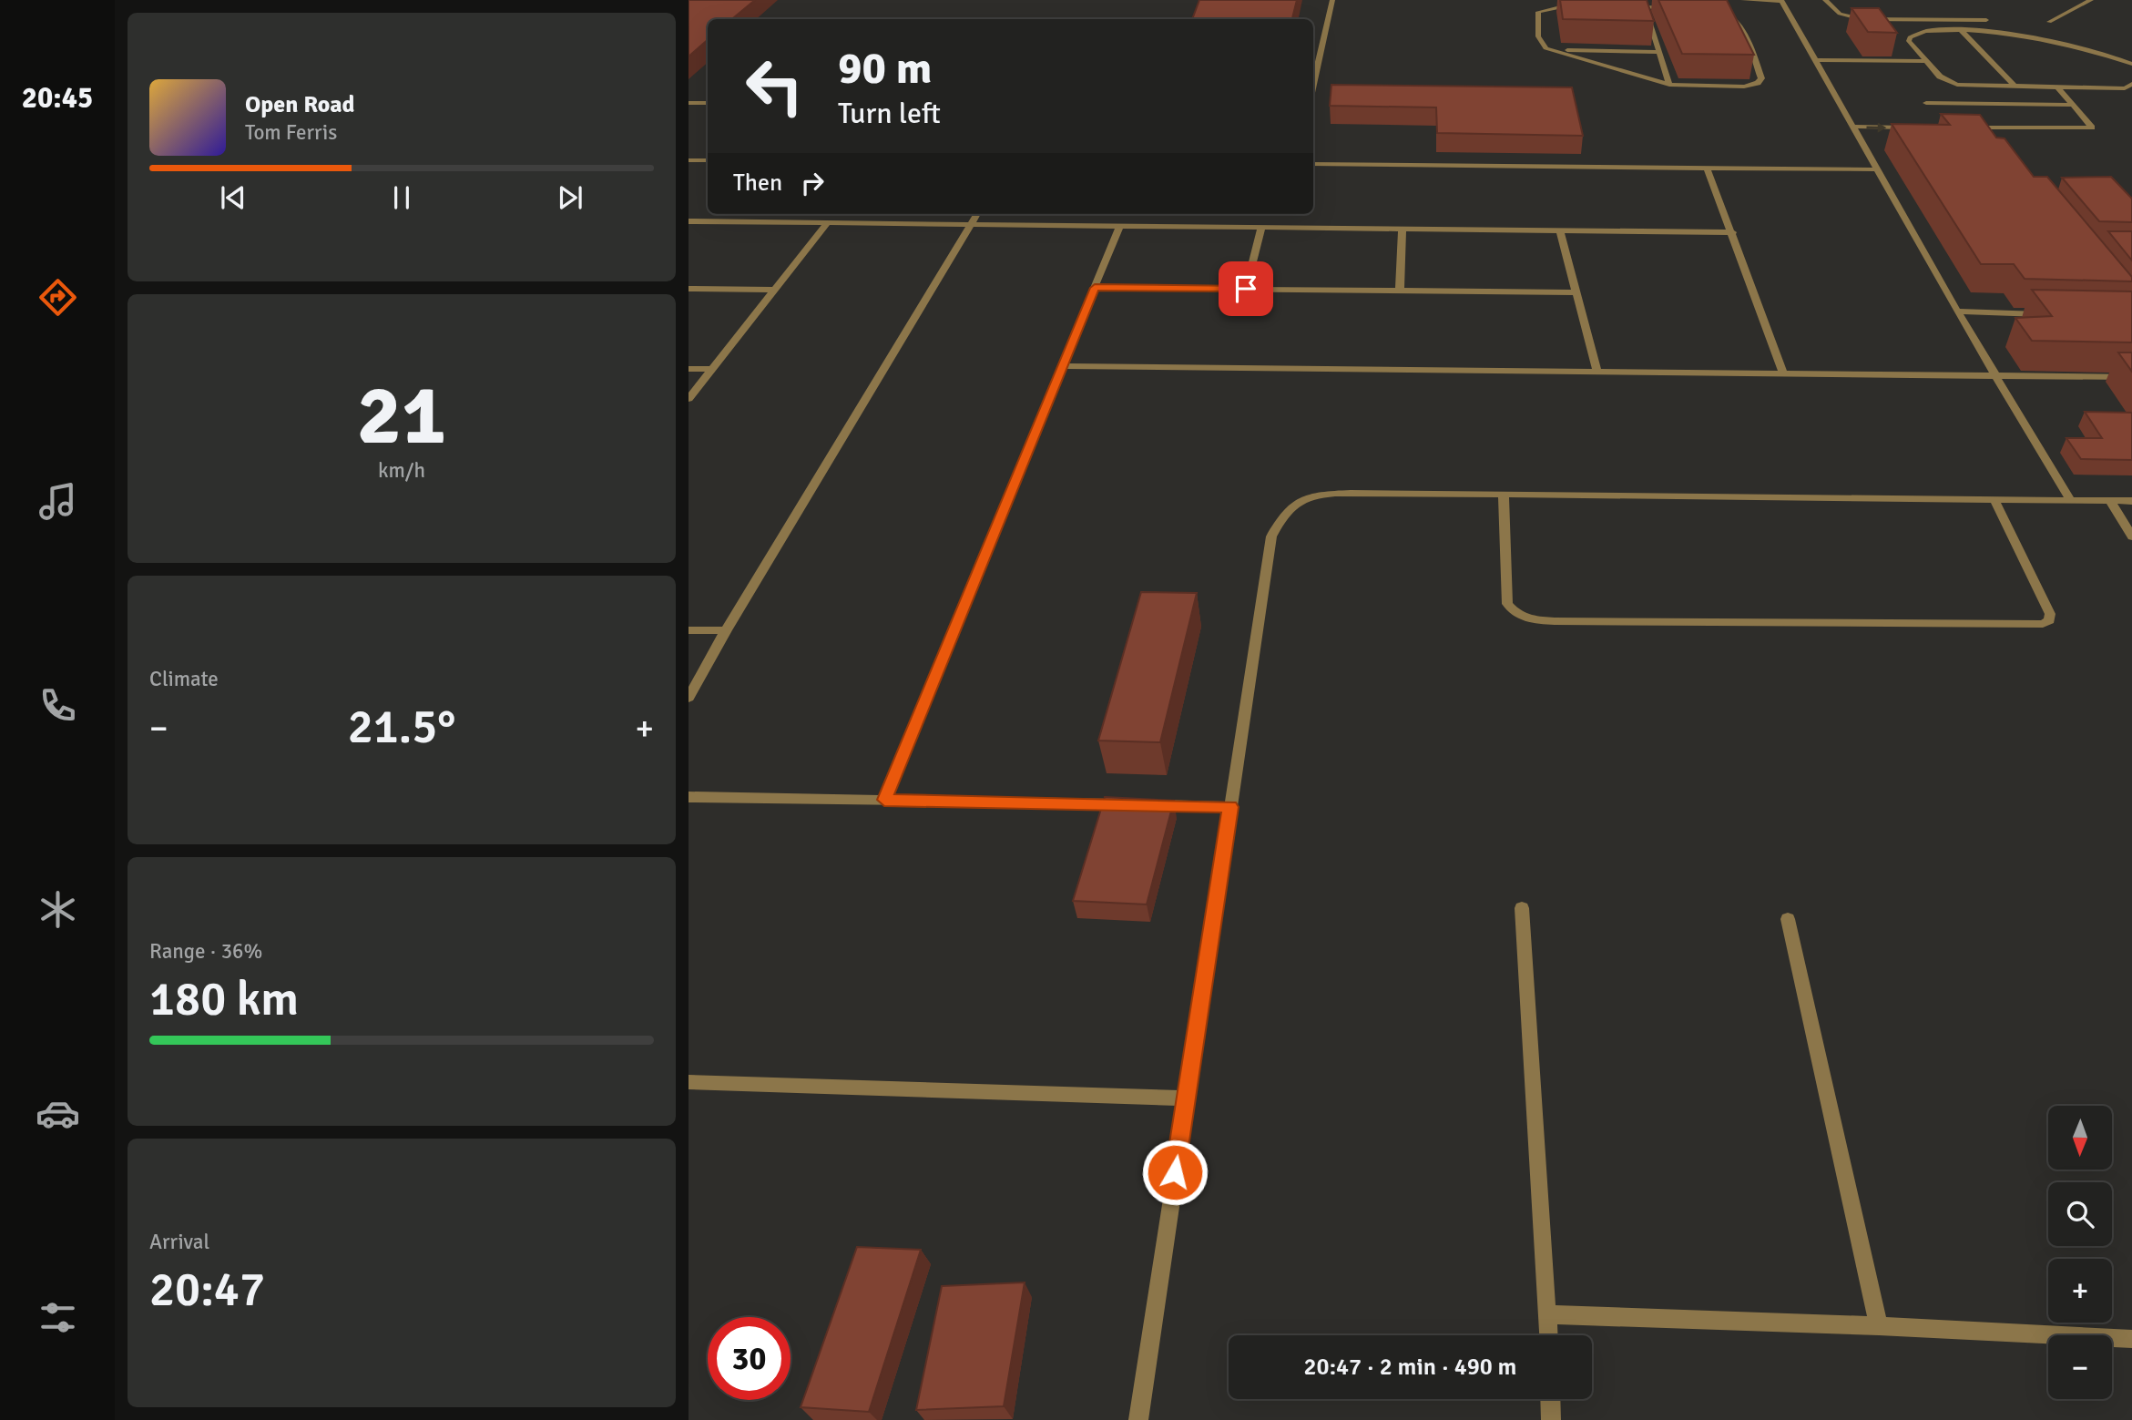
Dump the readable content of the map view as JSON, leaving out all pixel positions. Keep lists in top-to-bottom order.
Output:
{
  "north": "bottom",
  "page": {
    "tabs": "20:45",
    "turn": ["90 m", "Turn left"],
    "song": ["Open Road", "Tom Ferris"],
    "then": "Then",
    "tile": [
      ["21", "km/h"],
      "Climate",
      ["Range · 36%", "180 km"],
      ["Arrival", "20:47"]
    ],
    "heat": ["−", "21.5°", "+"],
    "map_buttons": ["+", "−"],
    "limit": "30",
    "trip": "20:47 · 2 min · 490 m"
  }
}
